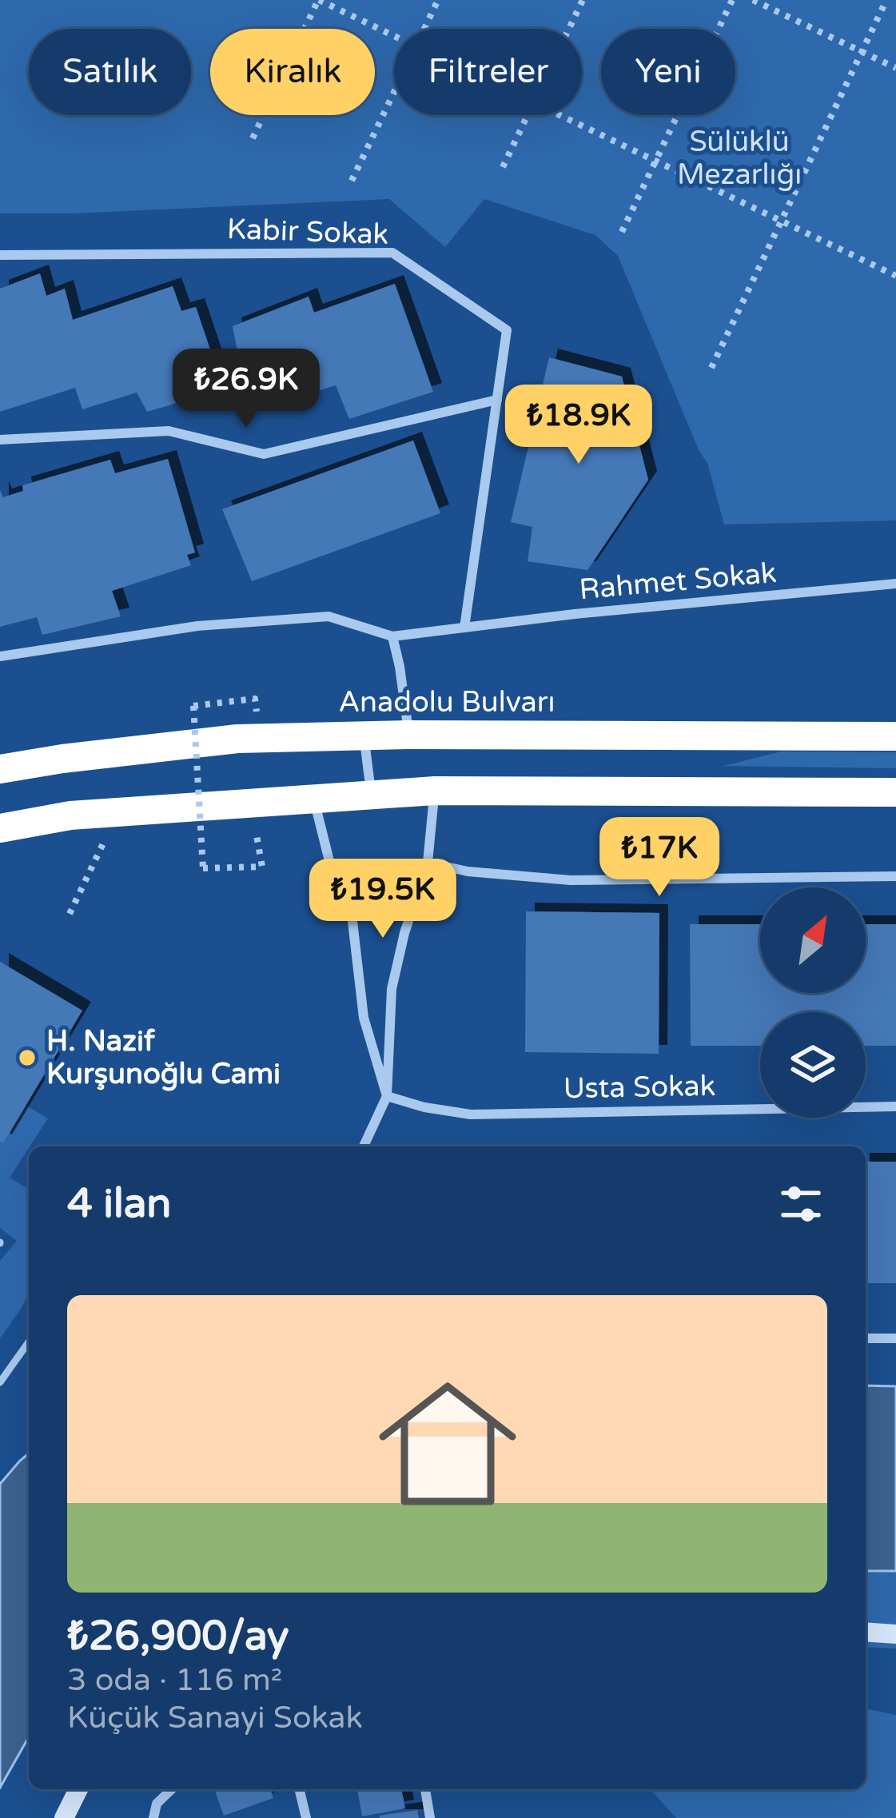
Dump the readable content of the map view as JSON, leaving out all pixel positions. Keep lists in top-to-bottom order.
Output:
{
  "streets": {
    "highway": ["Anadolu Bulvarı"],
    "street": ["Kabir Sokak", "Rahmet Sokak", "Usta Sokak"]
  },
  "crossings": [
    ["Kabir Sokak", "Rahmet Sokak"]
  ],
  "parks": ["Sülüklü Mezarlığı"],
  "places": ["H. Nazif Kurşunoğlu Cami"],
  "north": "top right",
  "page": {
    "chip": [
      "Satılık",
      "Kiralık",
      "Filtreler",
      "Yeni"
    ],
    "price": [
      "₺26.9K",
      "₺18.9K",
      "₺17K",
      "₺19.5K"
    ],
    "heading": "4 ilan",
    "list": [
      {
        "name": "₺26,900/ay",
        "note": "3 oda · 116 m² · Küçük Sanayi Sokak"
      }
    ]
  }
}
